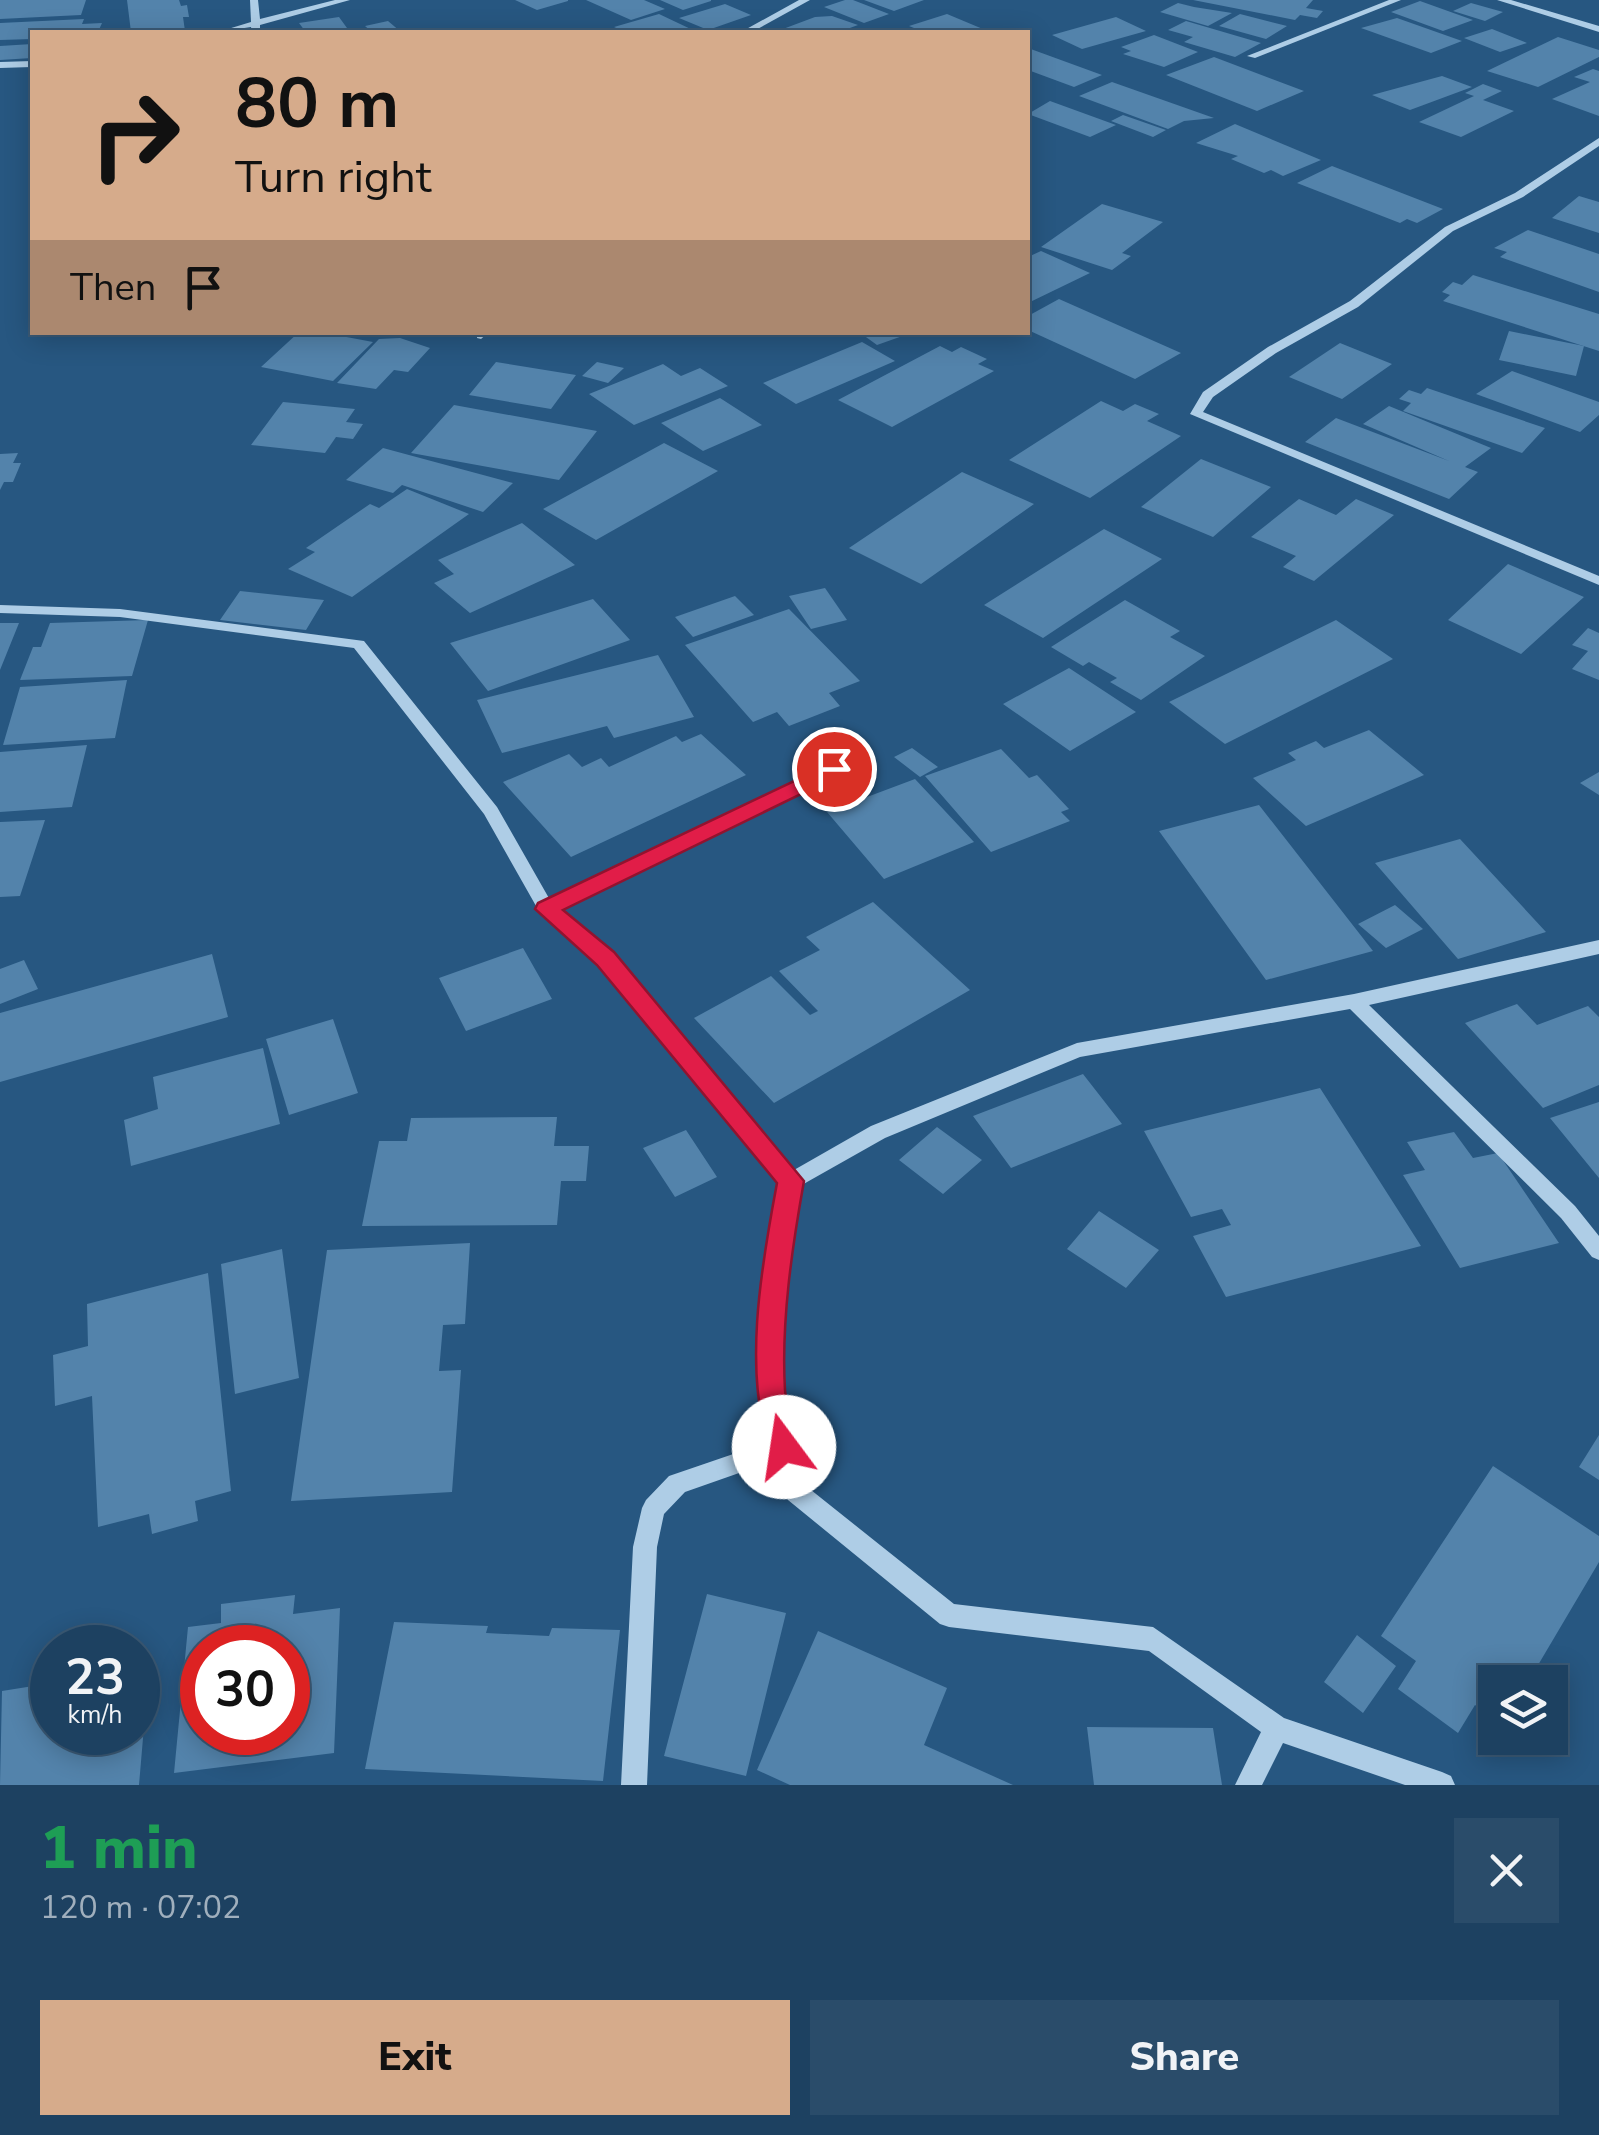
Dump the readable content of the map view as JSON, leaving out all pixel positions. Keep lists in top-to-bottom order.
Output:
{
  "page": {
    "turn": ["80 m", "Turn right"],
    "then": "Then",
    "speed": "23 km/h",
    "limit": "30",
    "heading": ["1 min", "120 m · 07:02"],
    "buttons": ["Exit", "Share"]
  }
}
